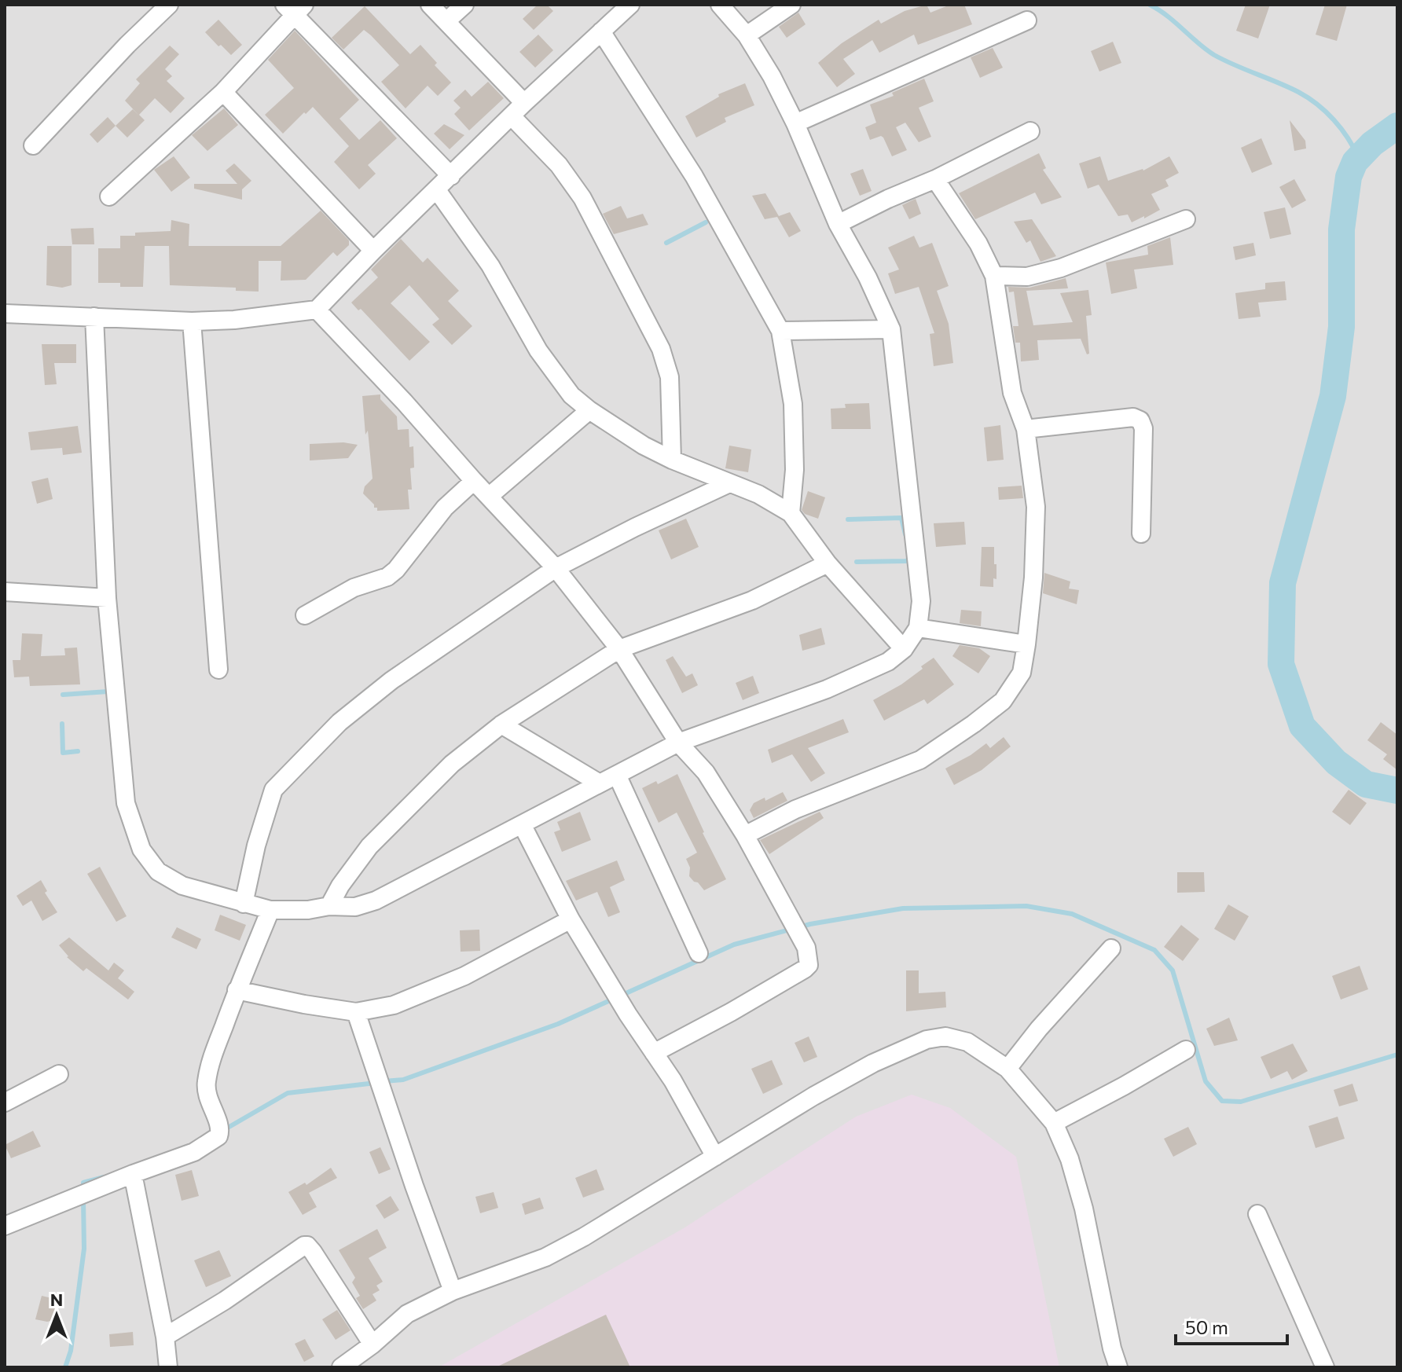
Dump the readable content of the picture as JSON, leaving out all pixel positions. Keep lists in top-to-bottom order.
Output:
{
  "scale_bar": "50 m",
  "north": "top"
}
